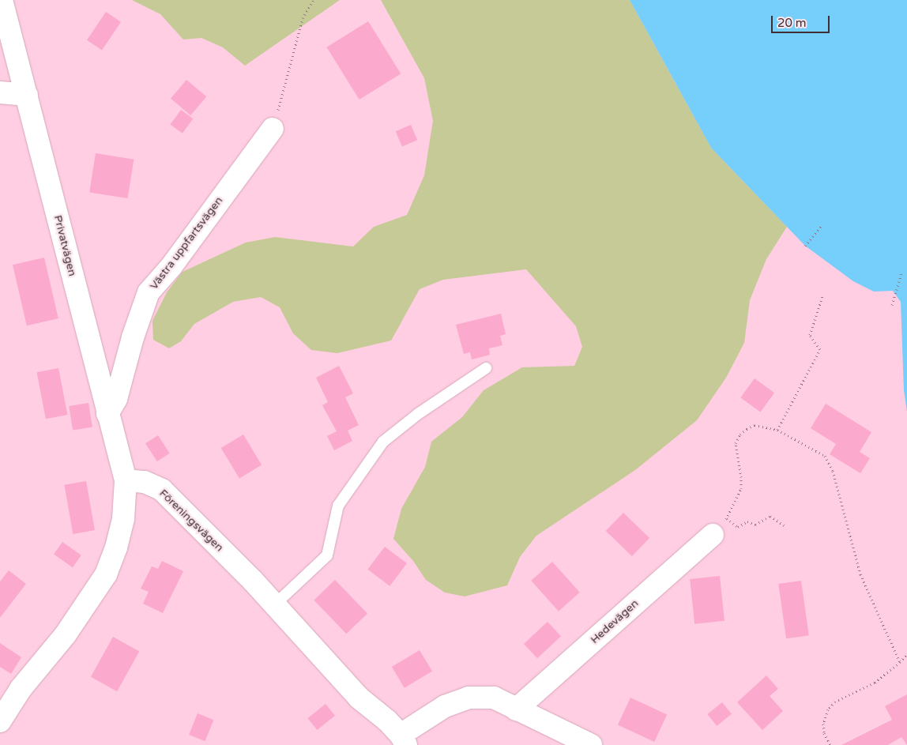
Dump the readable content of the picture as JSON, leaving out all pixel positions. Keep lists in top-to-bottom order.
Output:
{
  "streets": {
    "street": [
      "Västra uppfartsvägen",
      "Privatvägen",
      "Föreningsvägen",
      "Hedevägen"
    ]
  },
  "crossings": [
    ["Västra uppfartsvägen", "Privatvägen"],
    ["Privatvägen", "Föreningsvägen"]
  ],
  "scale_bar": "20 m"
}
